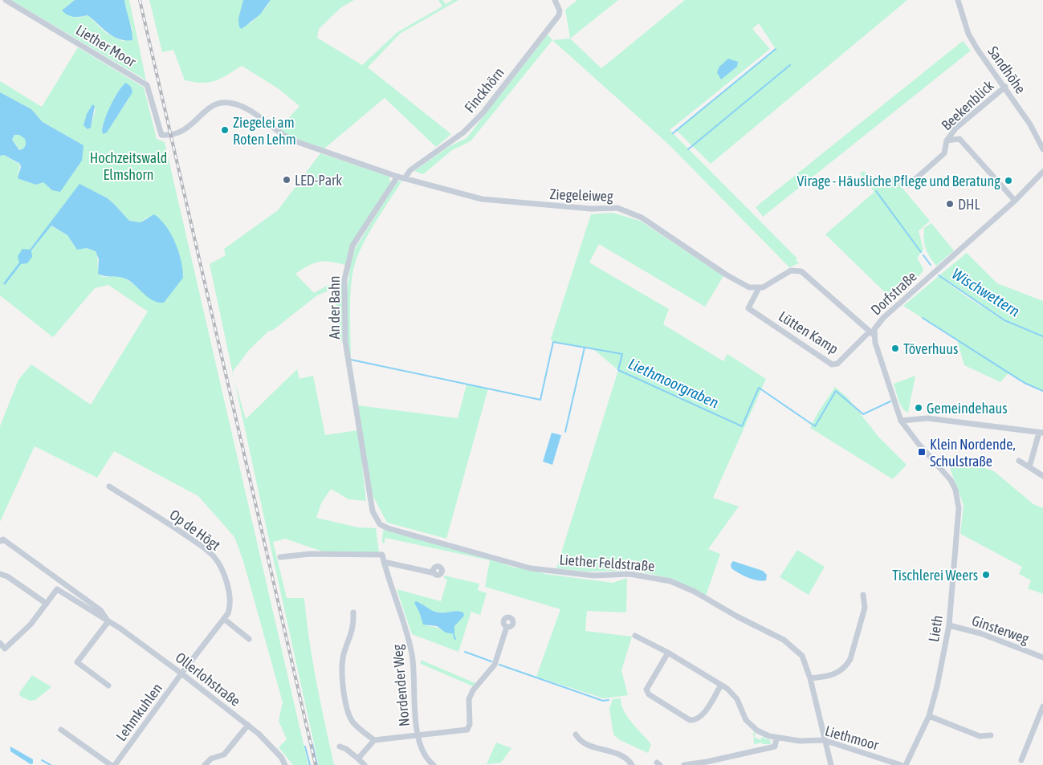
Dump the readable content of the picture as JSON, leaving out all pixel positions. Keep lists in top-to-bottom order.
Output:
{
  "streets": {
    "street": [
      "Liether Moor",
      "Sandhöhe",
      "Finckhörn",
      "Beekenblick",
      "Ziegeleiweg",
      "Dorfstraße",
      "An der Bahn",
      "Lütten Kamp",
      "Op de Högt",
      "Liether Feldstraße",
      "Lieth",
      "Ginsterweg",
      "Ollerlohstraße",
      "Nordender Weg",
      "Lehmkuhlen",
      "Liethmoor"
    ]
  },
  "crossings": [
    ["Liether Moor", "Ziegeleiweg"],
    ["Sandhöhe", "Beekenblick"],
    ["Finckhörn", "Ziegeleiweg"],
    ["Beekenblick", "Dorfstraße"],
    ["Ziegeleiweg", "An der Bahn"],
    ["Ziegeleiweg", "Lütten Kamp"],
    ["Dorfstraße", "Lütten Kamp"],
    ["Dorfstraße", "Lieth"],
    ["An der Bahn", "Liether Feldstraße"],
    ["Op de Högt", "Ollerlohstraße"],
    ["Op de Högt", "Lehmkuhlen"],
    ["Liether Feldstraße", "Liethmoor"],
    ["Lieth", "Ginsterweg"],
    ["Ollerlohstraße", "Lehmkuhlen"]
  ],
  "water": ["Wischwettern", "Liethmoorgraben"],
  "parks": ["Hochzeitswald Elmshorn"],
  "places": {
    "other": [
      "Ziegelei am Roten Lehm",
      "LED-Park",
      "Virage - Häusliche Pflege und Beratung",
      "DHL",
      "Töverhuus",
      "Gemeindehaus",
      "Tischlerei Weers"
    ],
    "transit": ["Klein Nordende, Schulstraße"]
  }
}
